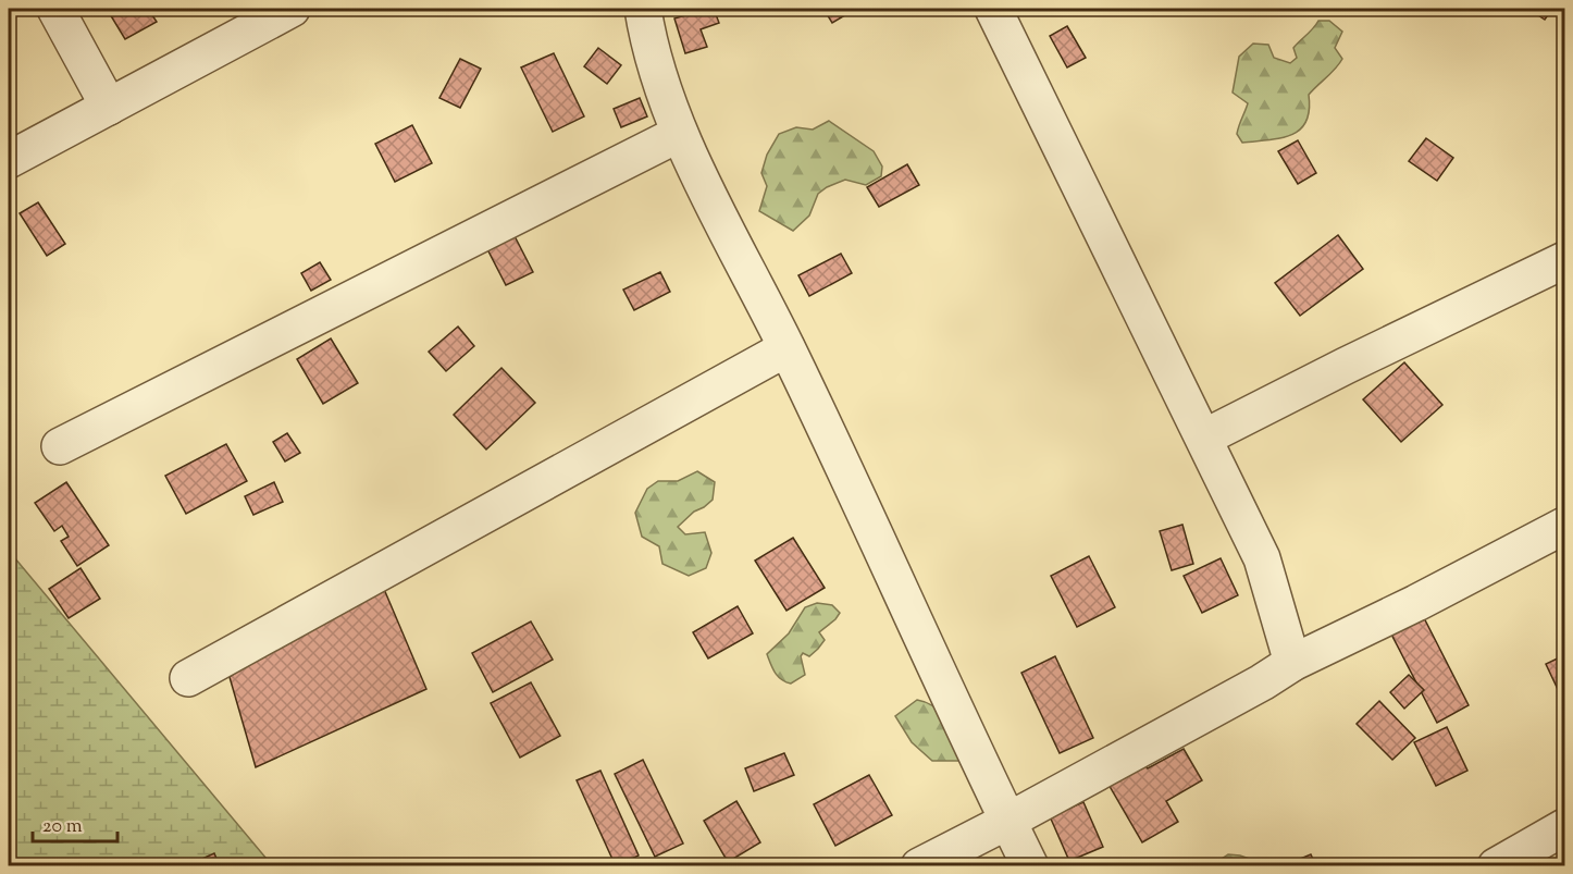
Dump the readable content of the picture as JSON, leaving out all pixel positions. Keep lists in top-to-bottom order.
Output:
{
  "scale_bar": "20 m"
}
